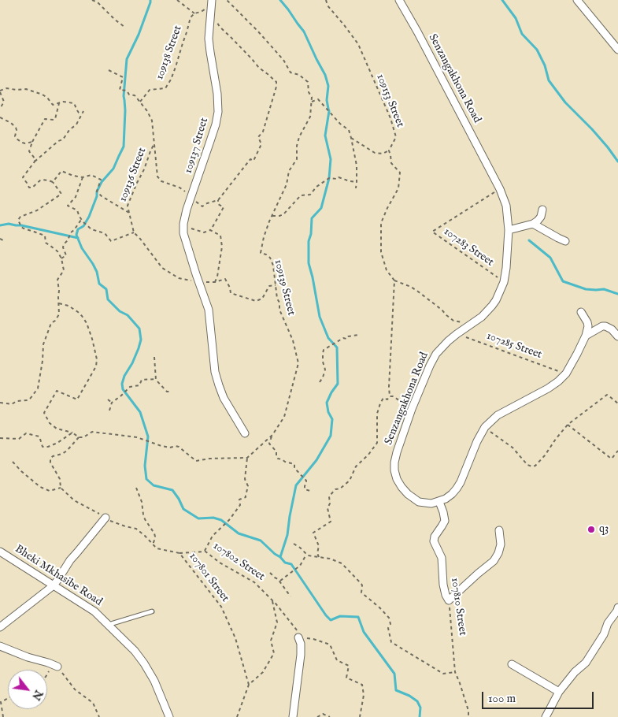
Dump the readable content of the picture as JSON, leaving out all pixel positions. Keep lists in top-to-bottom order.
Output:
{
  "streets": {
    "street": [
      "Senzangakhona Road",
      "109137 Street",
      "Bheki Mkhasibe Road",
      "107810 Street"
    ],
    "path": [
      "109138 Street",
      "109153 Street",
      "109136 Street",
      "107283 Street",
      "109139 Street",
      "107285 Street",
      "107802 Street",
      "107801 Street"
    ]
  },
  "crossings": [
    ["Senzangakhona Road", "107283 Street"],
    ["Senzangakhona Road", "107285 Street"],
    ["Senzangakhona Road", "107810 Street"],
    ["107802 Street", "107801 Street"]
  ],
  "places": ["q3"],
  "scale_bar": "100 m",
  "north": "bottom right"
}
